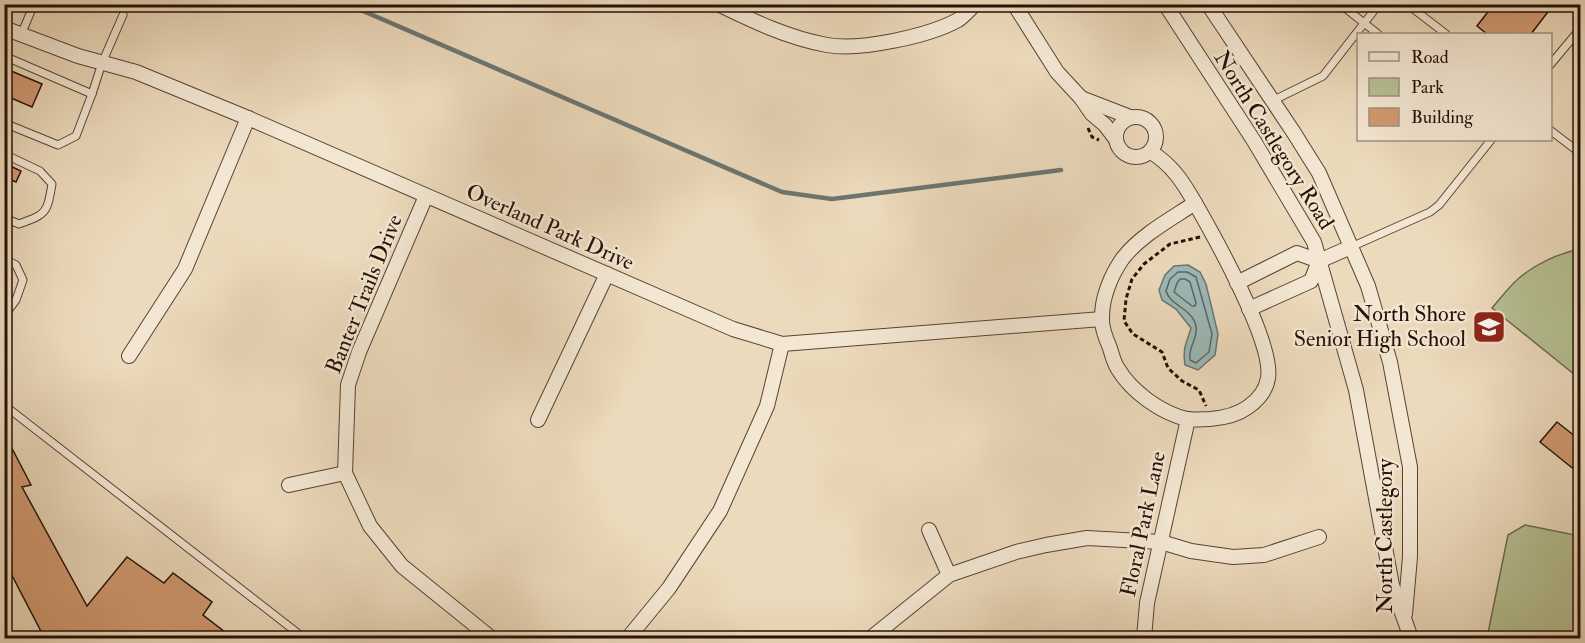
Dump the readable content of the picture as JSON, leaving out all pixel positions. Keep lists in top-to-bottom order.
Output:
{
  "streets": {
    "street": [
      "North Castlegory Road",
      "Overland Park Drive",
      "Banter Trails Drive",
      "Floral Park Lane",
      "North Castlegory"
    ]
  },
  "crossings": [
    ["North Castlegory Road", "North Castlegory"],
    ["Overland Park Drive", "Banter Trails Drive"]
  ],
  "places": {
    "school or university": ["North Shore Senior High School"]
  },
  "legend": ["Road", "Park", "Building"]
}
